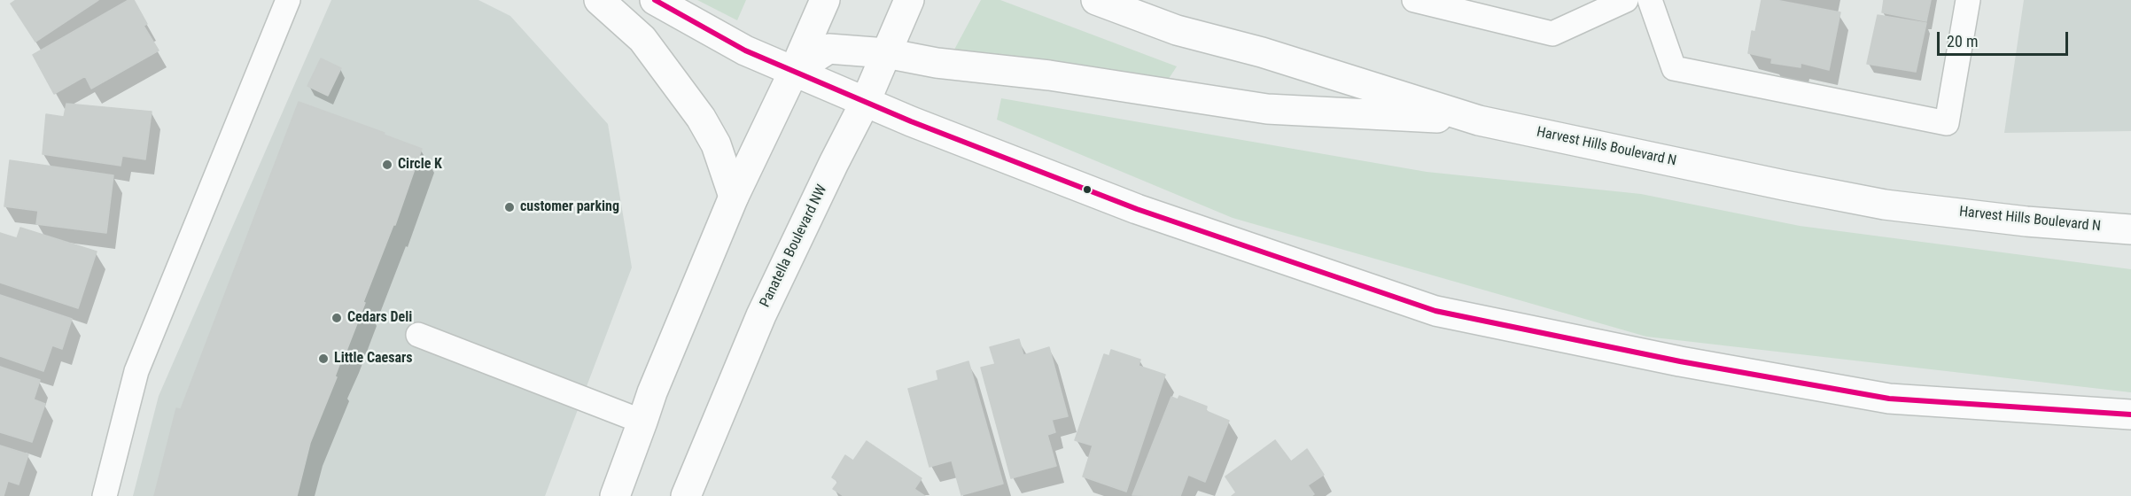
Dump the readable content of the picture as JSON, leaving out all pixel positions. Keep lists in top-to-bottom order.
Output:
{
  "streets": {
    "main road": ["Harvest Hills Boulevard N", "Panatella Boulevard NW"]
  },
  "places": [
    "Circle K",
    "customer parking",
    "Cedars Deli",
    "Little Caesars"
  ],
  "scale_bar": "20 m"
}
